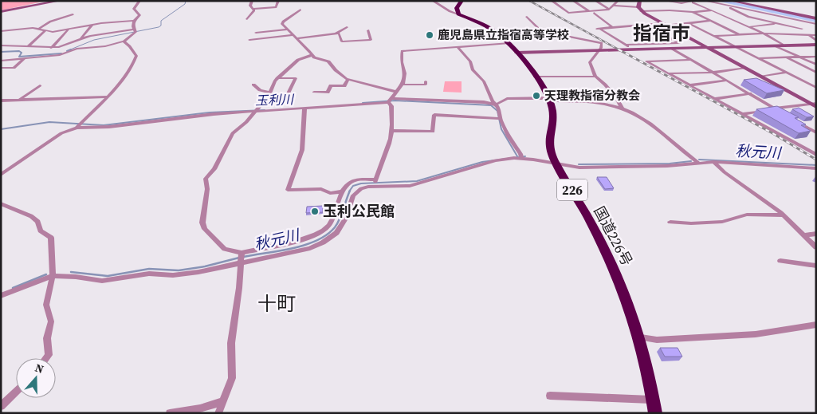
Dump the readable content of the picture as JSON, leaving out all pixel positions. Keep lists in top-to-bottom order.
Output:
{
  "streets": {
    "highway": ["226", "国道226号"]
  },
  "districts": ["指宿市", "十町"],
  "water": ["玉利川", "秋元川"],
  "places": ["鹿児島県立指宿高等学校", "天理教指宿分教会", "玉利公民館"],
  "north": "top"
}
